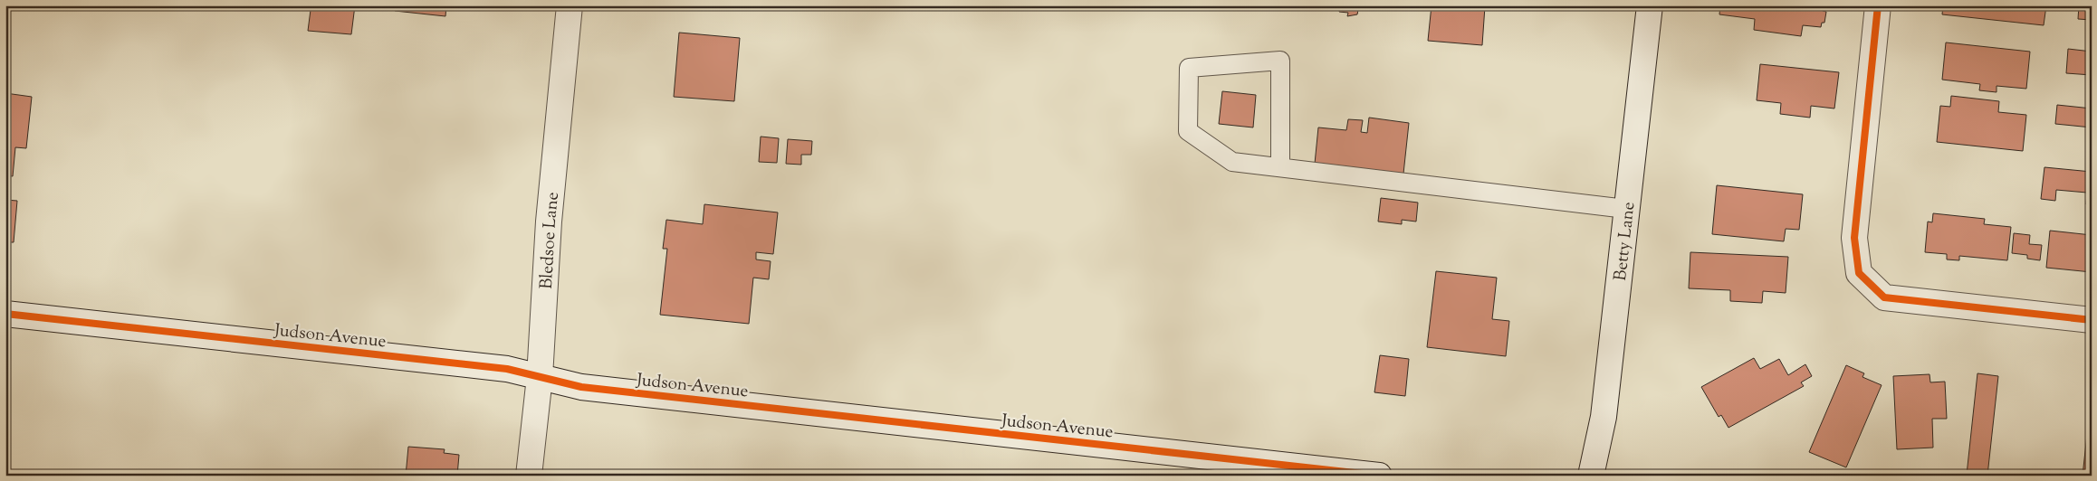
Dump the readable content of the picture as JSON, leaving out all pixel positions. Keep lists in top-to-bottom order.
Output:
{
  "streets": {
    "street": ["Bledsoe Lane", "Betty Lane", "Judson Avenue"]
  },
  "crossings": [
    ["Bledsoe Lane", "Judson Avenue"]
  ]
}
